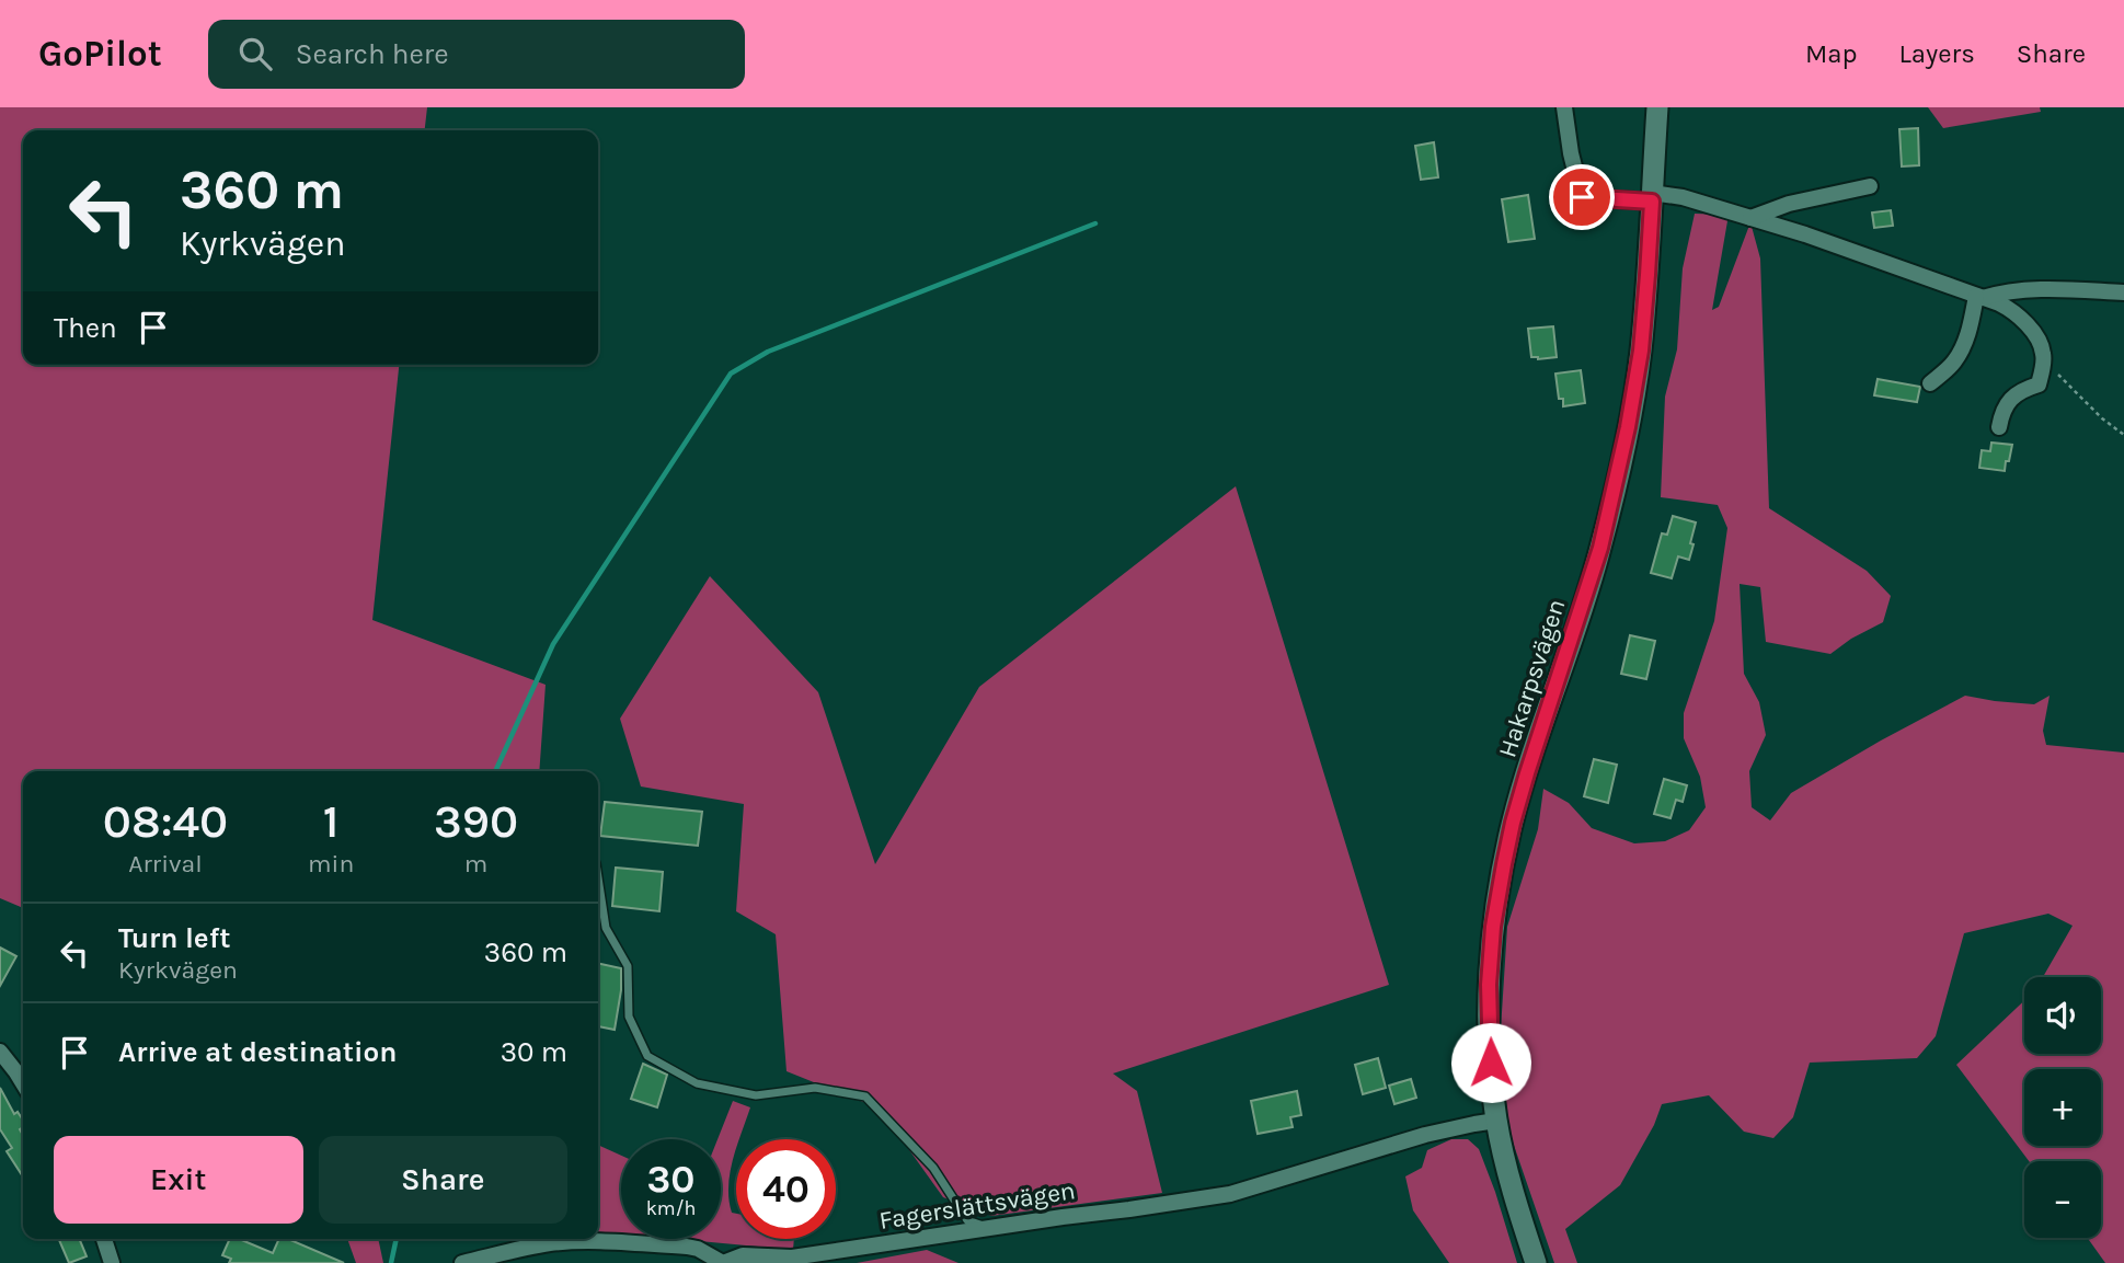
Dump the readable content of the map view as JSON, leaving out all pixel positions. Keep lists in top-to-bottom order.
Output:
{
  "streets": {
    "street": ["Hakarpsvägen", "Fagerslättsvägen"]
  },
  "crossings": [
    ["Hakarpsvägen", "Fagerslättsvägen"]
  ],
  "page": {
    "header": "GoPilot",
    "search": "Search here",
    "nav": ["Map", "Layers", "Share"],
    "turn": ["360 m", "Kyrkvägen"],
    "then": "Then",
    "eta": [
      "08:40",
      "Arrival",
      "1",
      "min",
      "390",
      "m"
    ],
    "list": [
      {
        "name": "Turn left",
        "note": "Kyrkvägen",
        "value": "360 m"
      },
      {
        "name": "Arrive at destination",
        "value": "30 m"
      }
    ],
    "map_buttons": ["+", "−"],
    "buttons": ["Exit", "Share"],
    "speed": "30 km/h",
    "limit": "40"
  }
}
